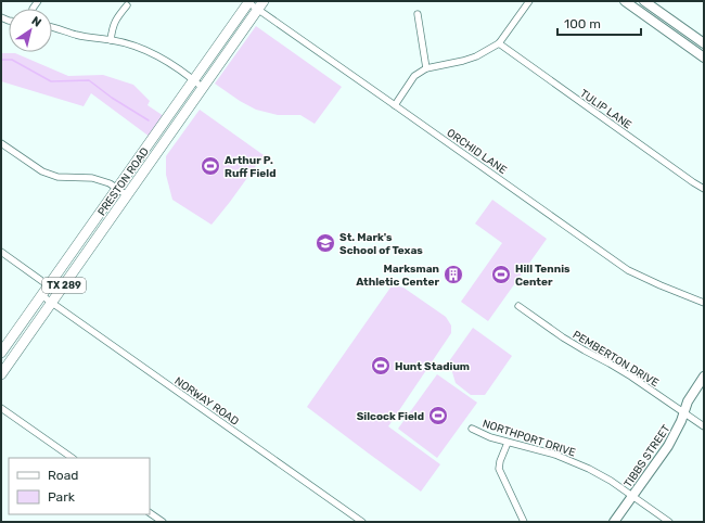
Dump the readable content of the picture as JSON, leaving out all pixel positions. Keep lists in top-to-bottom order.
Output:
{
  "streets": {
    "main road": ["PRESTON ROAD", "TX 289"],
    "street": [
      "TULIP LANE",
      "ORCHID LANE",
      "PEMBERTON DRIVE",
      "NORWAY ROAD",
      "NORTHPORT DRIVE",
      "TIBBS STREET"
    ]
  },
  "crossings": [
    ["ORCHID LANE", "PRESTON ROAD"],
    ["PRESTON ROAD", "NORWAY ROAD"],
    ["PEMBERTON DRIVE", "TIBBS STREET"],
    ["NORTHPORT DRIVE", "TIBBS STREET"]
  ],
  "places": {
    "sports": [
      "Arthur P. Ruff Field",
      "Hill Tennis Center",
      "Hunt Stadium",
      "Silcock Field"
    ],
    "school or university": ["St. Mark's School of Texas"],
    "building": ["Marksman Athletic Center"]
  },
  "legend": ["Road", "Park"],
  "scale_bar": "100 m",
  "north": "top right"
}
